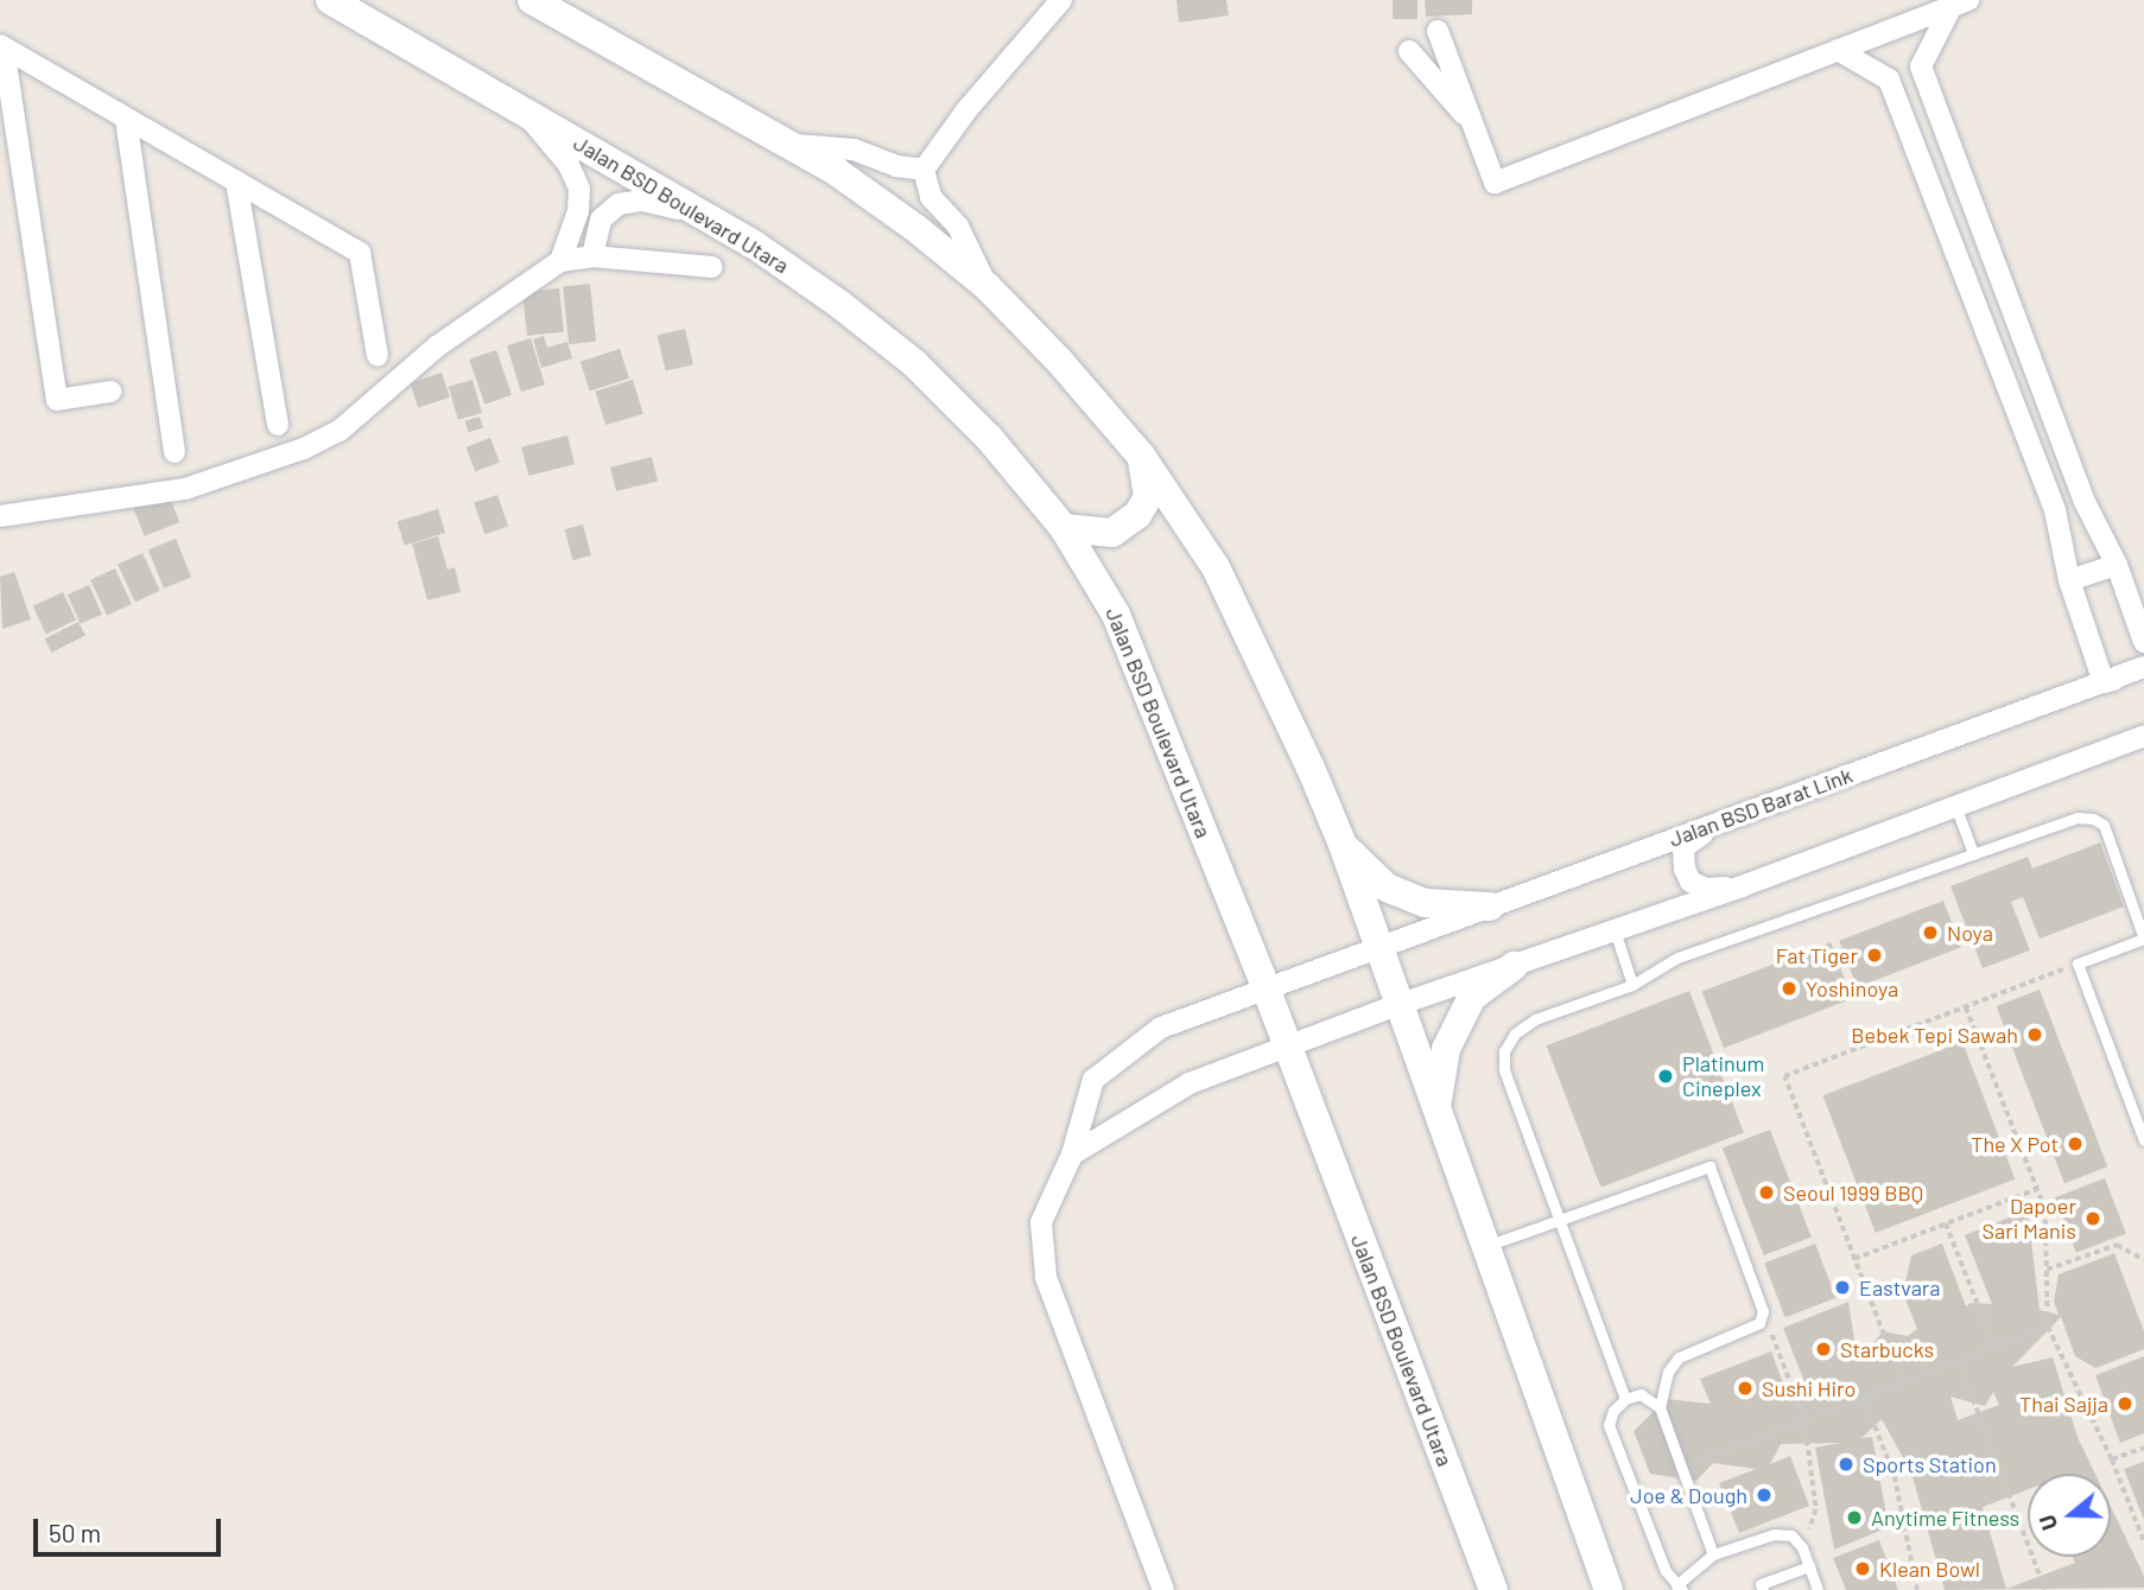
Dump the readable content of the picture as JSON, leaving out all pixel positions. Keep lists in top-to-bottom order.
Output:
{
  "streets": {
    "main road": ["Jalan BSD Boulevard Utara"],
    "street": ["Jalan BSD Barat Link"]
  },
  "crossings": [
    ["Jalan BSD Boulevard Utara", "Jalan BSD Barat Link"]
  ],
  "places": [
    "Noya",
    "Fat Tiger",
    "Yoshinoya",
    "Bebek Tepi Sawah",
    "Platinum Cineplex",
    "The X Pot",
    "Seoul 1999 BBQ",
    "Dapoer Sari Manis",
    "Eastvara",
    "Starbucks",
    "Sushi Hiro",
    "Thai Sajja",
    "Sports Station",
    "Joe & Dough",
    "Anytime Fitness",
    "Klean Bowl"
  ],
  "scale_bar": "50 m",
  "north": "left"
}
